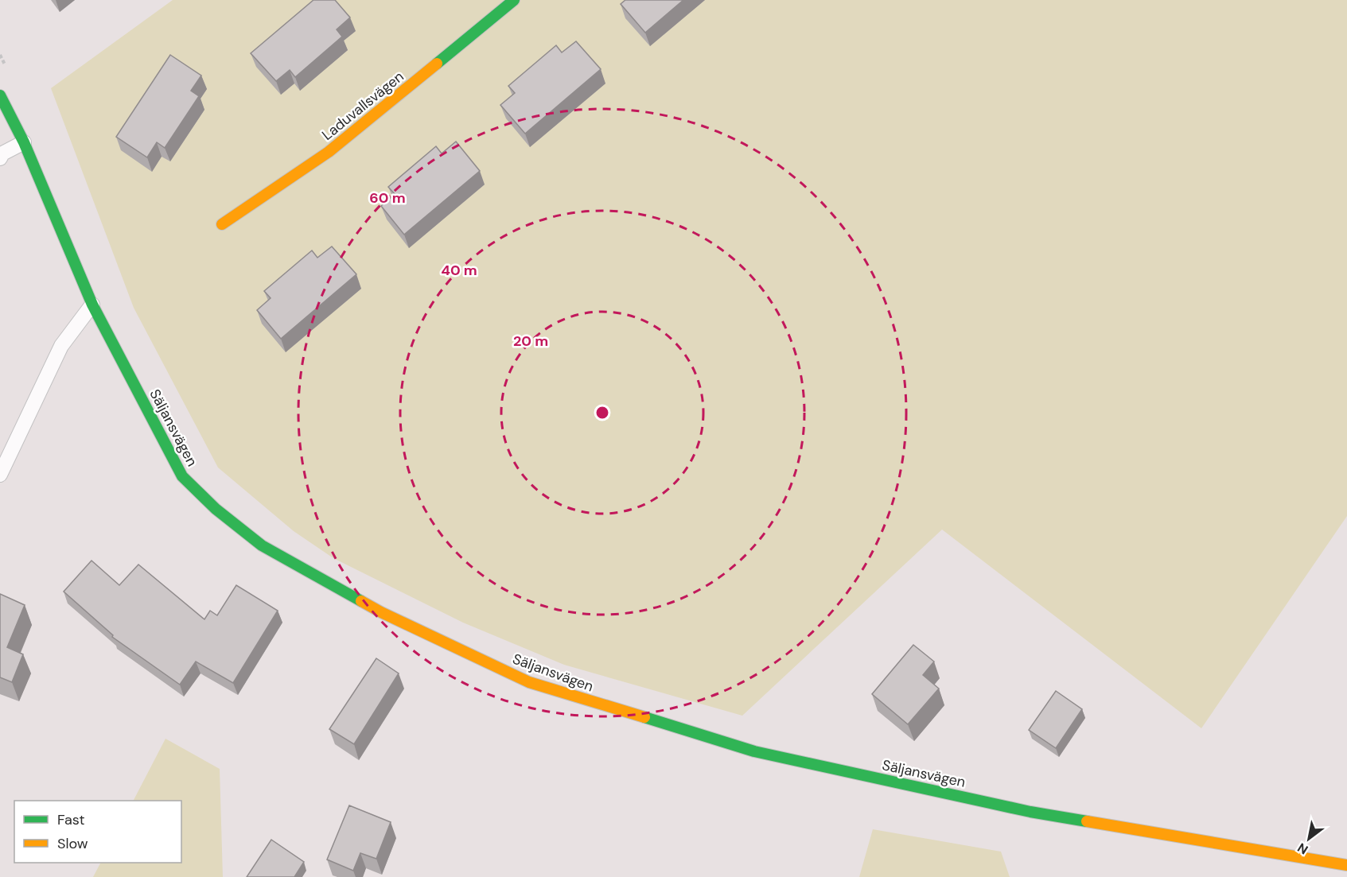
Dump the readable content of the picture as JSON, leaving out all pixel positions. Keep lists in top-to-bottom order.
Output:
{
  "streets": {
    "street": ["Laduvallsvägen", "Säljansvägen"]
  },
  "legend": ["Fast", "Slow"],
  "north": "bottom left",
  "rings": ["60 m", "40 m", "20 m"]
}
